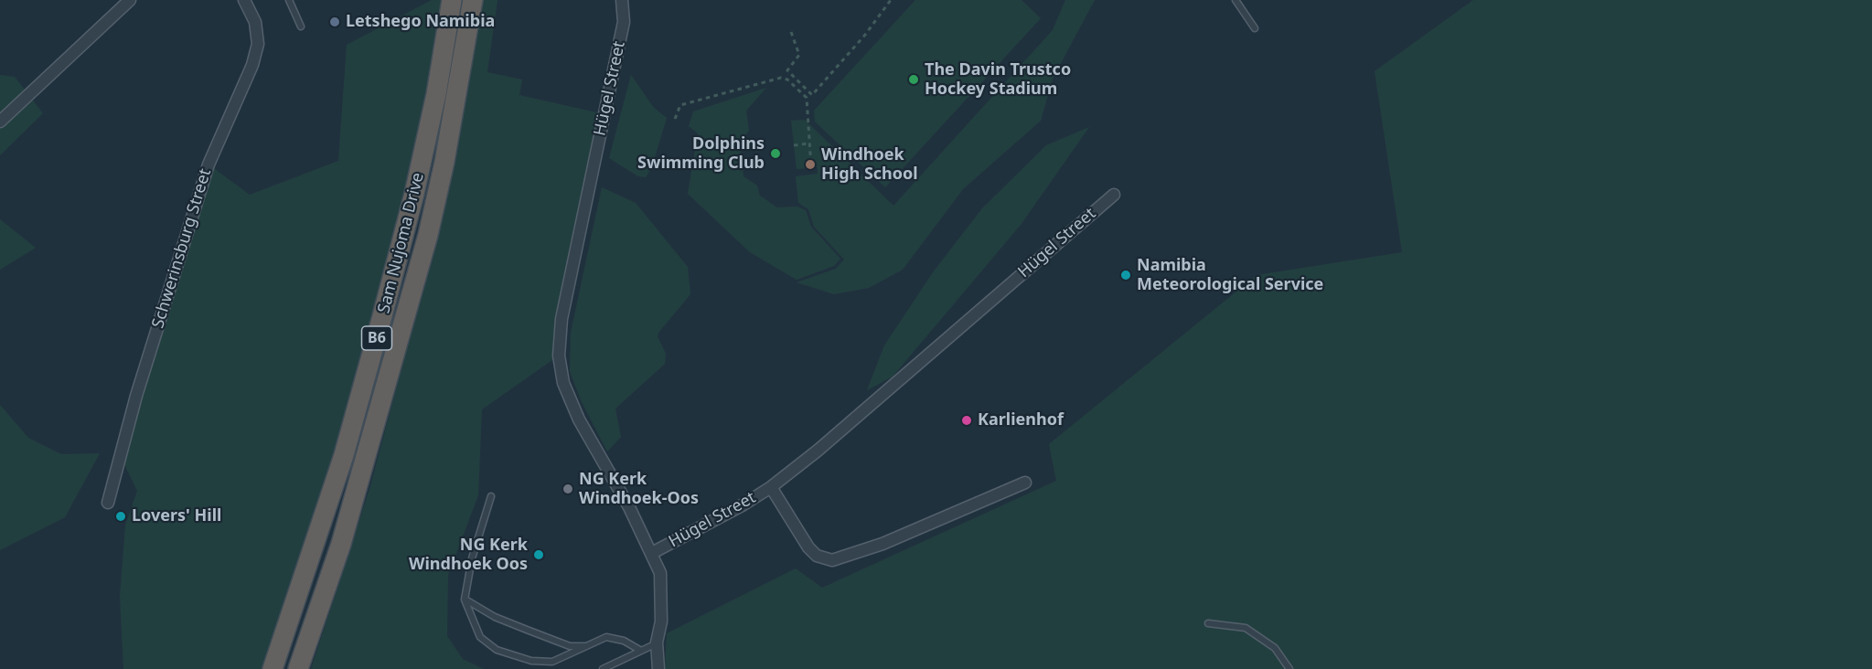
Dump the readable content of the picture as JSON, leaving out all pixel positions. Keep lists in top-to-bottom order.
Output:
{
  "streets": {
    "highway": ["Sam Nujoma Drive", "B6"],
    "street": ["Hügel Street", "Schwerinsburg Street"]
  },
  "places": [
    "Letshego Namibia",
    "The Davin Trustco Hockey Stadium",
    "Dolphins Swimming Club",
    "Windhoek High School",
    "Namibia Meteorological Service",
    "Karlienhof",
    "NG Kerk Windhoek-Oos",
    "Lovers' Hill",
    "NG Kerk Windhoek Oos"
  ]
}
